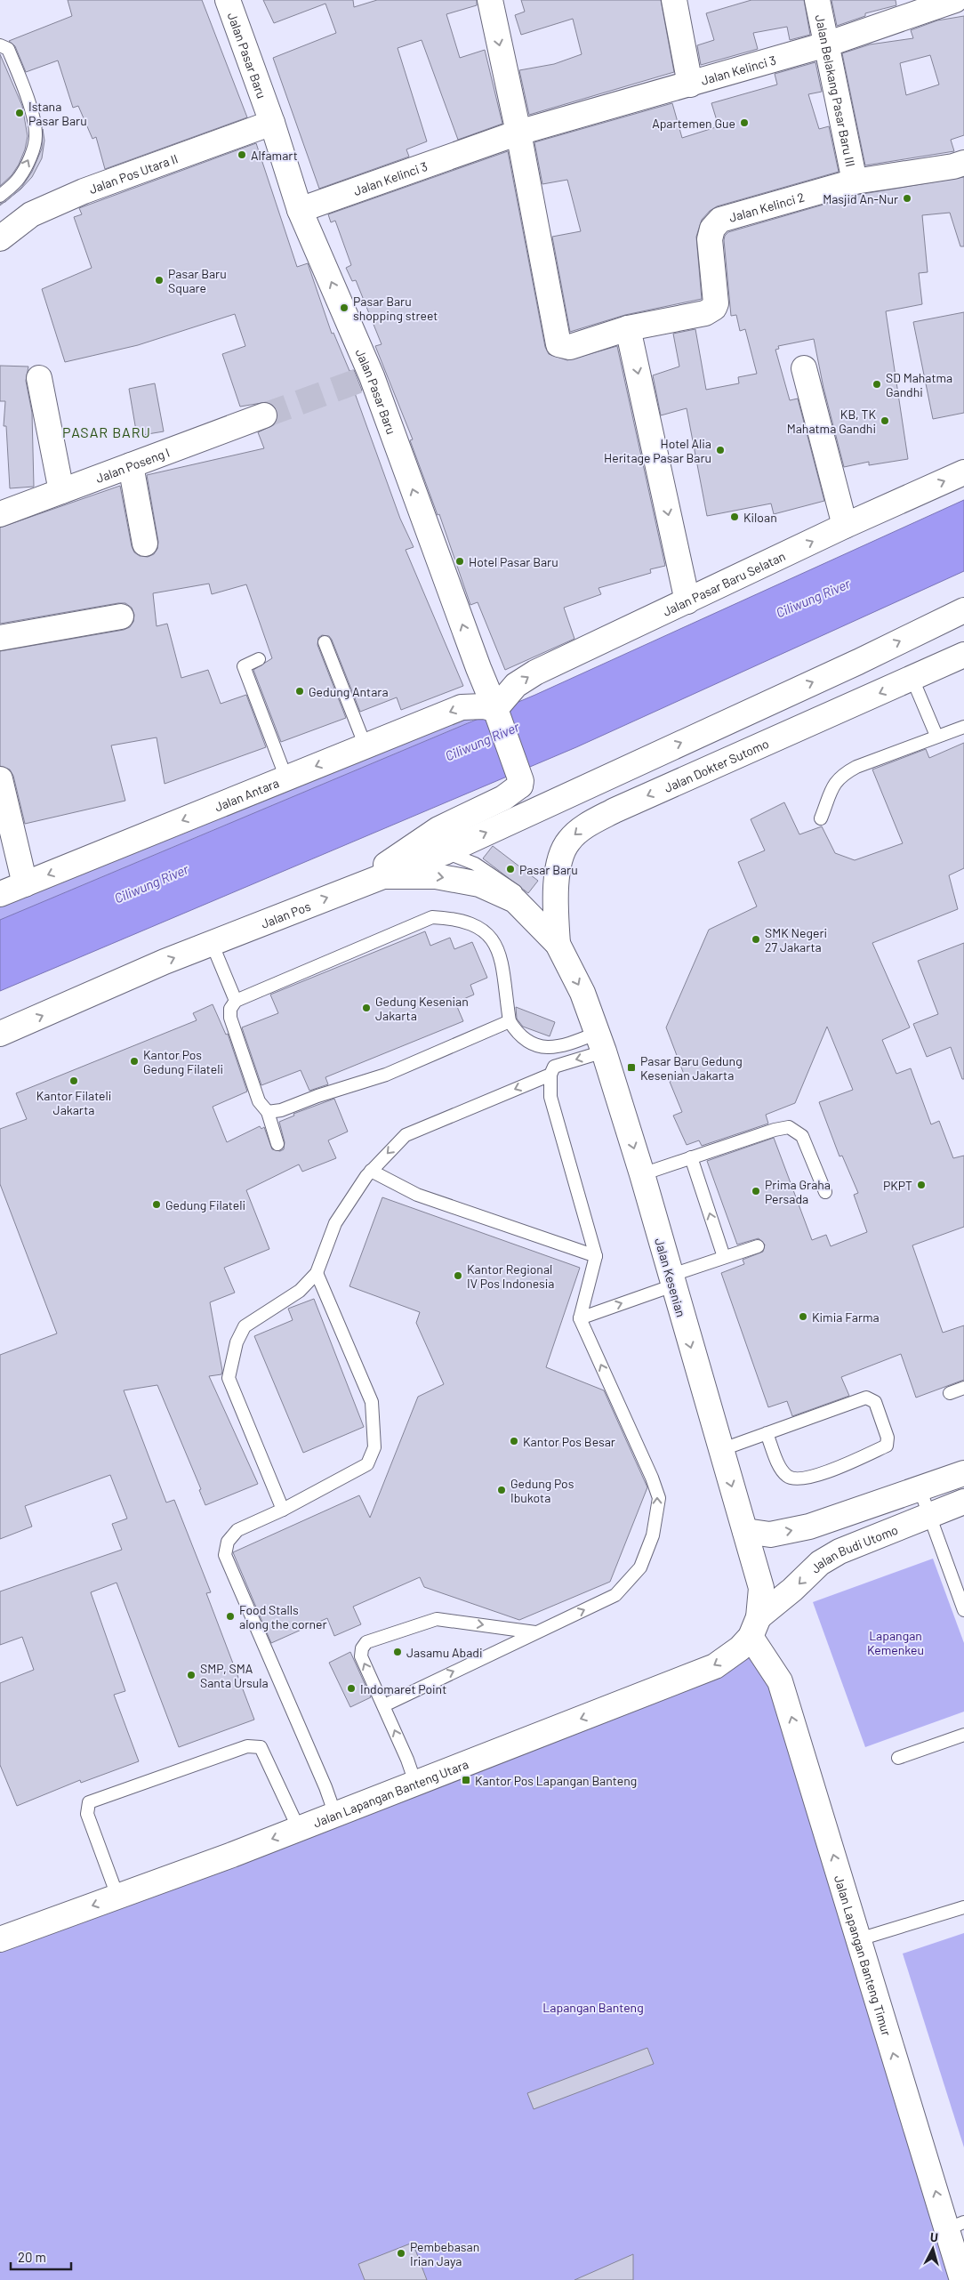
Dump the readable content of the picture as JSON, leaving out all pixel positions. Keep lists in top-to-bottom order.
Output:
{
  "streets": {
    "street": [
      "Jalan Pasar Baru",
      "Jalan Kelinci 3",
      "Jalan Belakang Pasar Baru III",
      "Jalan Pos Utara II",
      "Jalan Kelinci 2",
      "Jalan Poseng I",
      "Jalan Pasar Baru Selatan",
      "Jalan Dokter Sutomo",
      "Jalan Antara",
      "Jalan Pos",
      "Jalan Kesenian",
      "Jalan Budi Utomo",
      "Jalan Lapangan Banteng Utara",
      "Jalan Lapangan Banteng Timur"
    ]
  },
  "crossings": [
    ["Jalan Pasar Baru", "Jalan Kelinci 3"],
    ["Jalan Pasar Baru", "Jalan Pos Utara II"],
    ["Jalan Pasar Baru", "Jalan Pasar Baru Selatan"],
    ["Jalan Pasar Baru", "Jalan Antara"],
    ["Jalan Pasar Baru", "Jalan Pos"],
    ["Jalan Kelinci 3", "Jalan Belakang Pasar Baru III"],
    ["Jalan Belakang Pasar Baru III", "Jalan Kelinci 2"],
    ["Jalan Pasar Baru Selatan", "Jalan Antara"],
    ["Jalan Dokter Sutomo", "Jalan Kesenian"],
    ["Jalan Kesenian", "Jalan Budi Utomo"],
    ["Jalan Kesenian", "Jalan Lapangan Banteng Utara"],
    ["Jalan Kesenian", "Jalan Lapangan Banteng Timur"],
    ["Jalan Budi Utomo", "Jalan Lapangan Banteng Utara"],
    ["Jalan Budi Utomo", "Jalan Lapangan Banteng Timur"],
    ["Jalan Lapangan Banteng Utara", "Jalan Lapangan Banteng Timur"]
  ],
  "one_way": [
    "Jalan Pasar Baru",
    "Jalan Pasar Baru Selatan",
    "Jalan Dokter Sutomo",
    "Jalan Antara",
    "Jalan Pos",
    "Jalan Kesenian",
    "Jalan Lapangan Banteng Utara",
    "Jalan Lapangan Banteng Timur"
  ],
  "districts": ["PASAR BARU"],
  "water": ["Ciliwung River"],
  "parks": ["Lapangan Kemenkeu", "Lapangan Banteng"],
  "places": {
    "other": [
      "Istana Pasar Baru",
      "Apartemen Gue",
      "Alfamart",
      "Masjid An-Nur",
      "Pasar Baru Square",
      "Pasar Baru shopping street",
      "SD Mahatma Gandhi",
      "KB, TK Mahatma Gandhi",
      "Hotel Alia Heritage Pasar Baru",
      "Kiloan",
      "Hotel Pasar Baru",
      "Gedung Antara",
      "Pasar Baru",
      "SMK Negeri 27 Jakarta",
      "Gedung Kesenian Jakarta",
      "Kantor Pos Gedung Filateli",
      "Kantor Filateli Jakarta",
      "PKPT",
      "Prima Graha Persada",
      "Gedung Filateli",
      "Kantor Regional IV Pos Indonesia",
      "Kimia Farma",
      "Kantor Pos Besar",
      "Gedung Pos Ibukota",
      "Food Stalls along the corner",
      "Jasamu Abadi",
      "SMP, SMA Santa Ursula",
      "Indomaret Point",
      "Pembebasan Irian Jaya"
    ],
    "transit": ["Pasar Baru Gedung Kesenian Jakarta", "Kantor Pos Lapangan Banteng"]
  },
  "scale_bar": "20 m",
  "north": "top"
}
